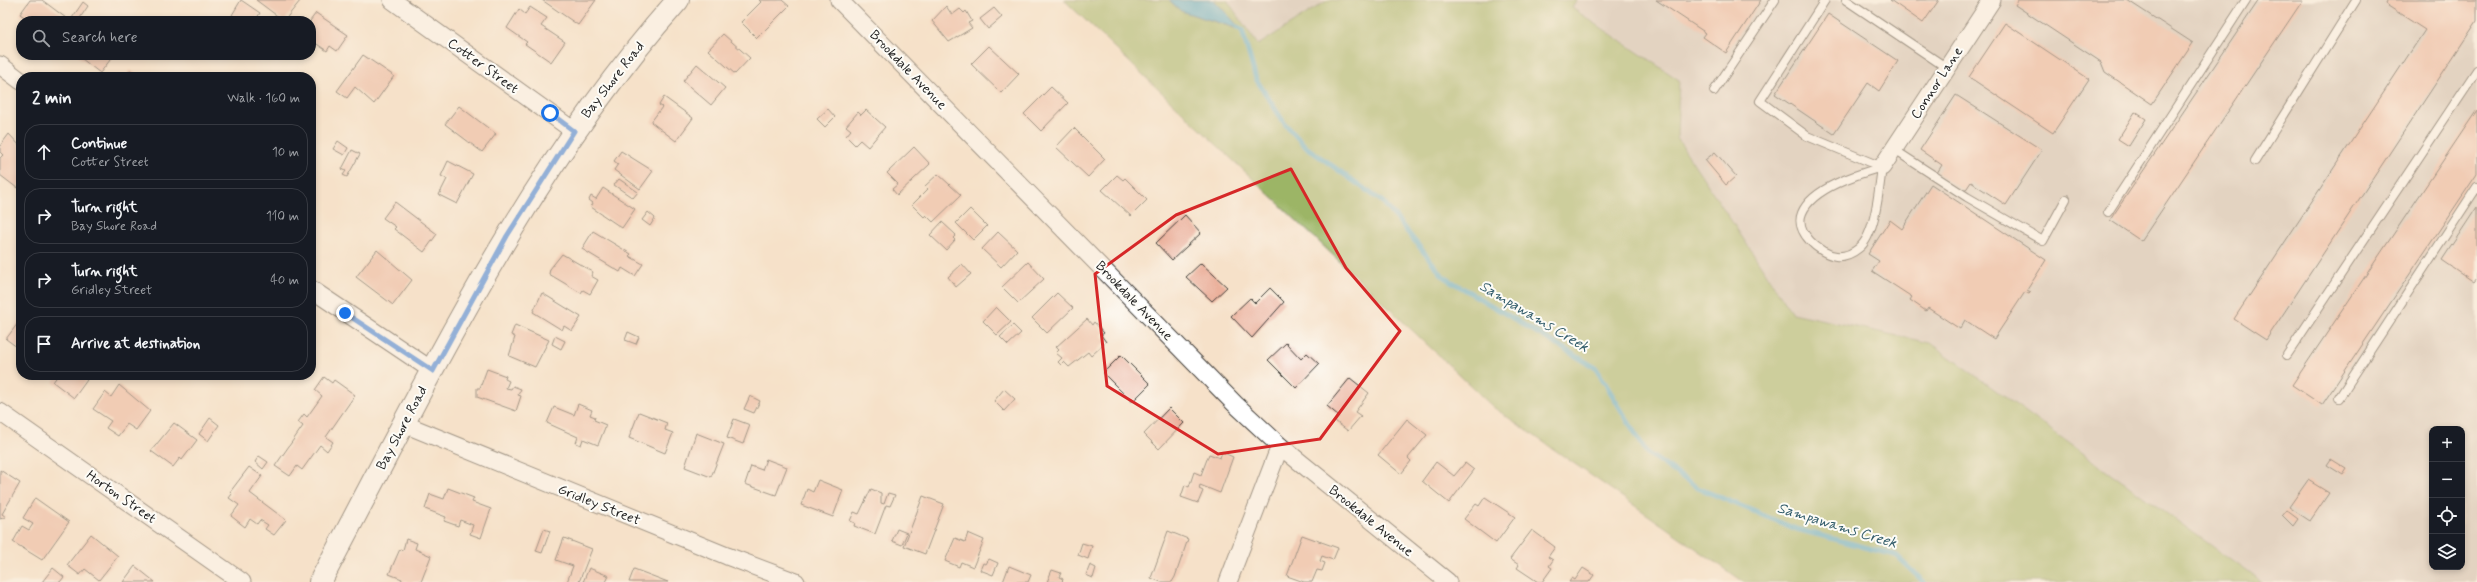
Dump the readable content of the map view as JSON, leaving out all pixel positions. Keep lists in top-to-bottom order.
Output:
{
  "streets": {
    "main road": ["Bay Shore Road"],
    "street": [
      "Cotter Street",
      "Brookdale Avenue",
      "Connor Lane",
      "Horton Street",
      "Gridley Street"
    ]
  },
  "crossings": [
    ["Cotter Street", "Bay Shore Road"],
    ["Bay Shore Road", "Gridley Street"]
  ],
  "water": ["Sampawams Creek"],
  "page": {
    "search": "Search here",
    "heading": ["2 min", "Walk · 160 m"],
    "list": [
      ["Continue", "Cotter Street", "10 m"],
      ["Turn right", "Bay Shore Road", "110 m"],
      ["Turn right", "Gridley Street", "40 m"],
      "Arrive at destination"
    ],
    "map_buttons": ["+", "−"]
  }
}
